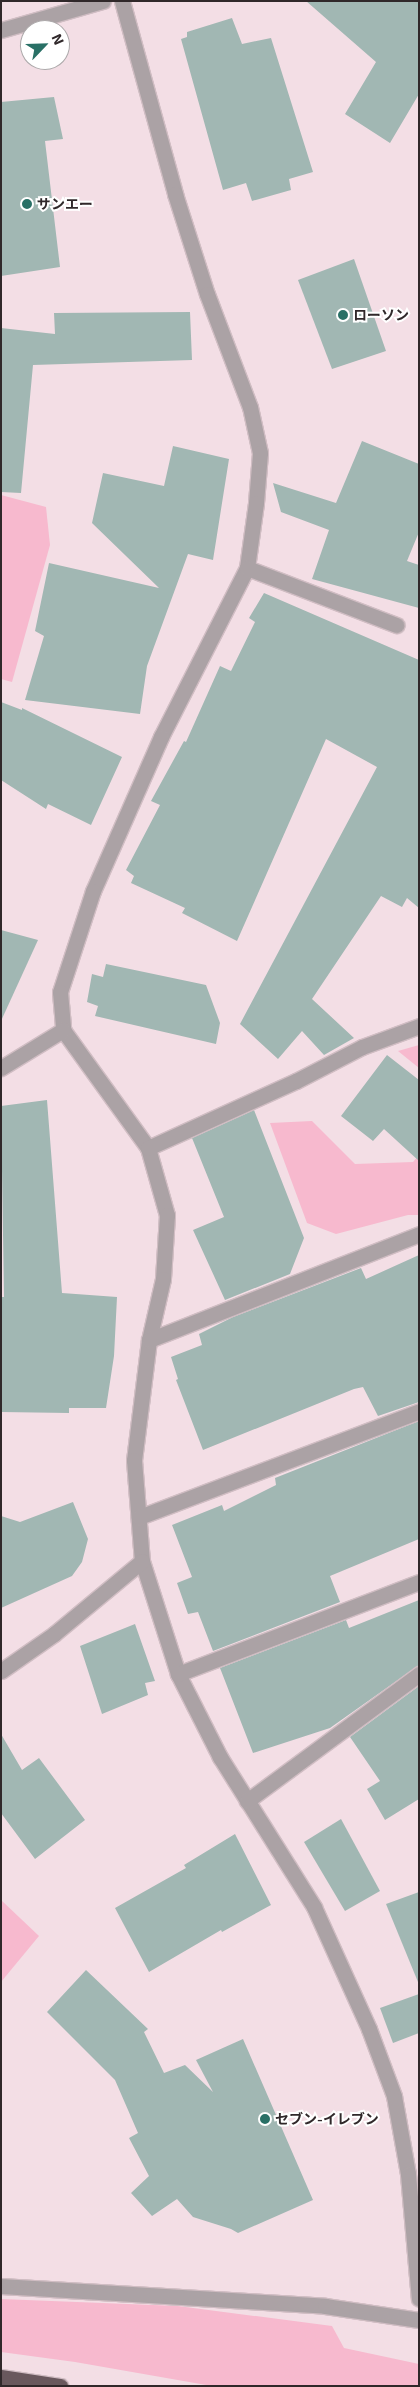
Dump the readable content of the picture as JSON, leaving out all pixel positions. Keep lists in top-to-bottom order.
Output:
{
  "places": ["サンエー", "ローソン", "セブン-イレブン"],
  "north": "top right"
}
